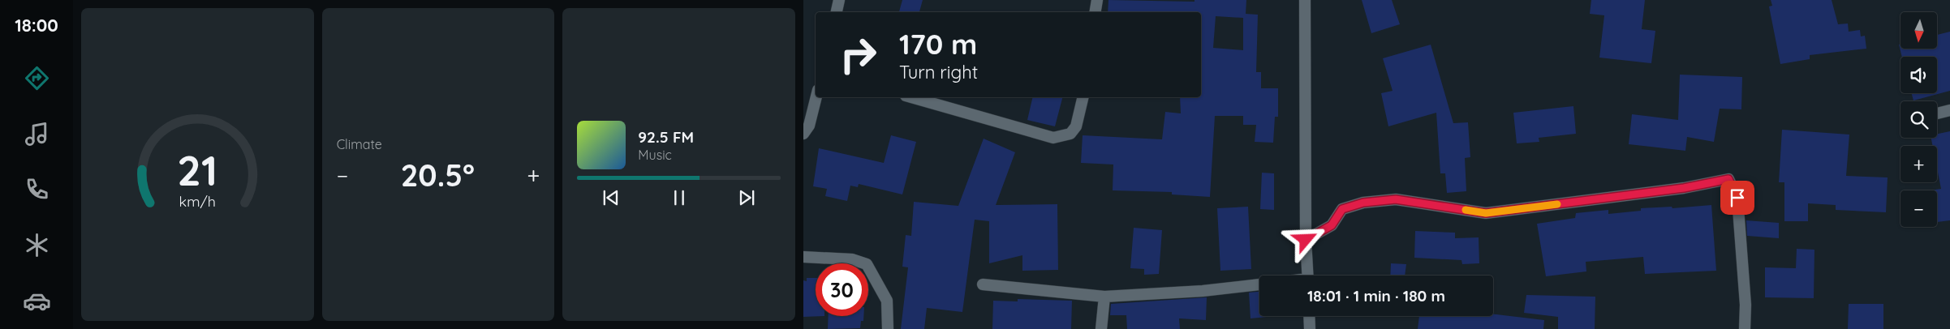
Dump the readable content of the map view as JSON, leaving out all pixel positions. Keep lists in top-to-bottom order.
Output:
{
  "north": "bottom",
  "page": {
    "tabs": "18:00",
    "tile": "Climate",
    "map_buttons": ["+", "−"],
    "turn": ["170 m", "Turn right"],
    "song": ["92.5 FM", "Music"],
    "heat": ["−", "20.5°", "+"],
    "limit": "30",
    "trip": "18:01 · 1 min · 180 m",
    "gauge": ["21", "km/h"]
  }
}
